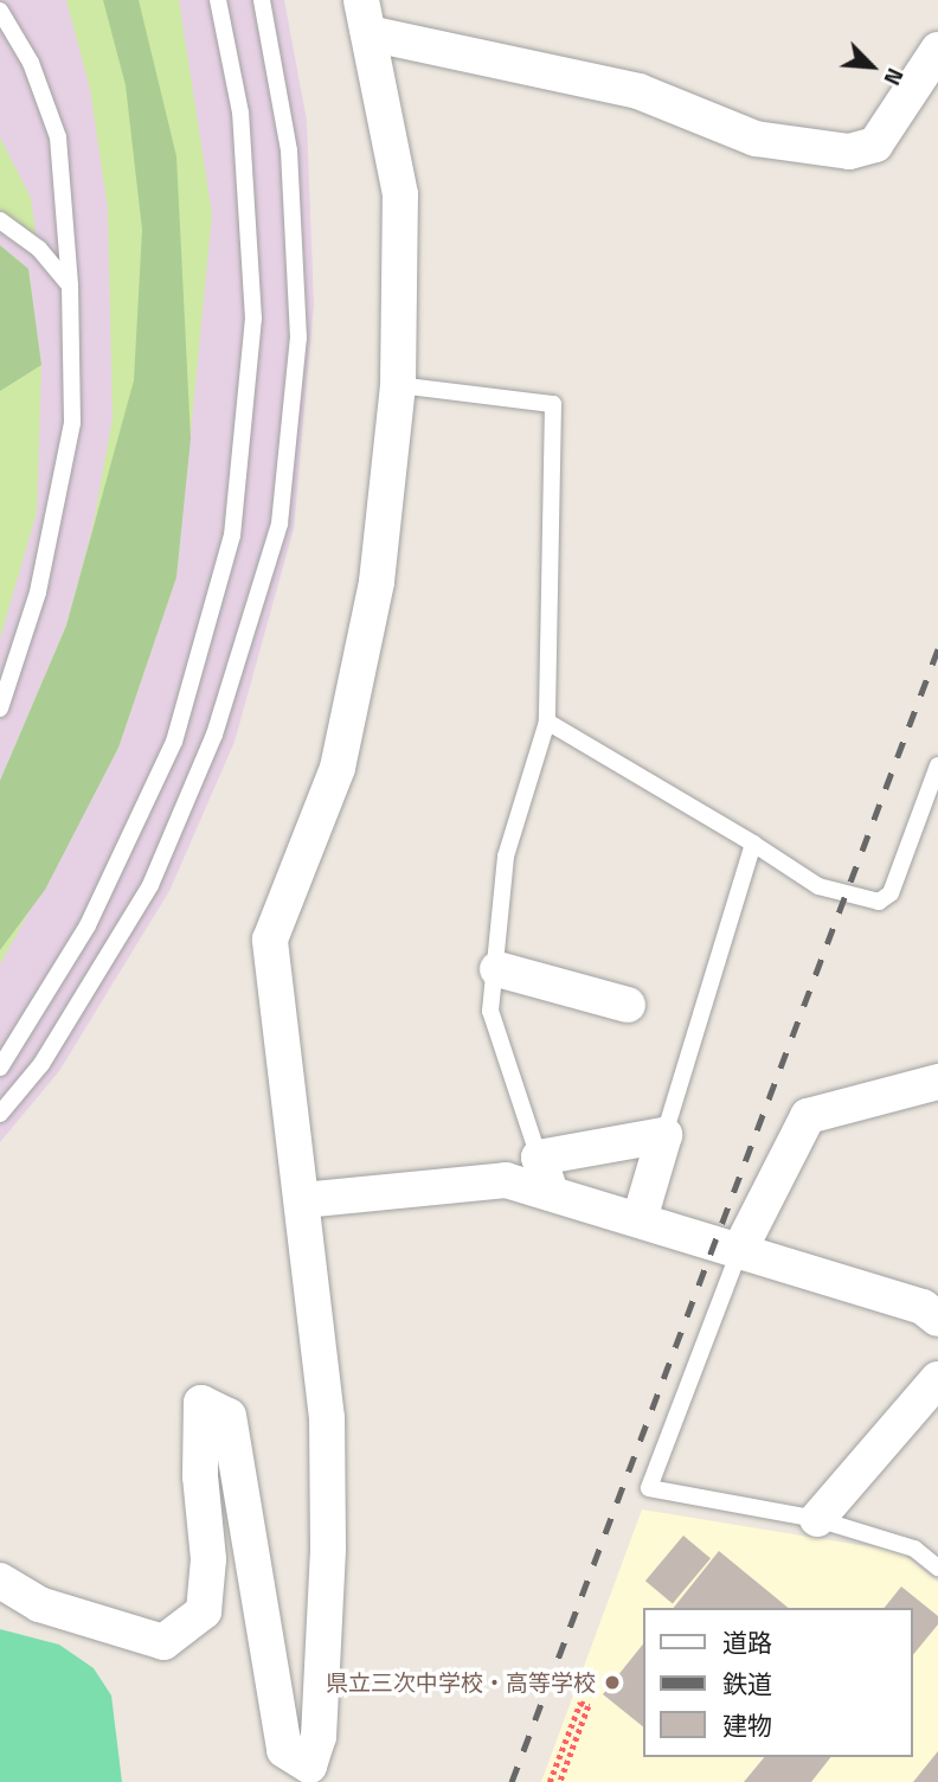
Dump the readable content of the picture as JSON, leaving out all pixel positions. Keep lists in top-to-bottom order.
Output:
{
  "places": ["県立三次中学校・高等学校"],
  "legend": ["道路", "鉄道", "建物"],
  "north": "bottom right"
}
